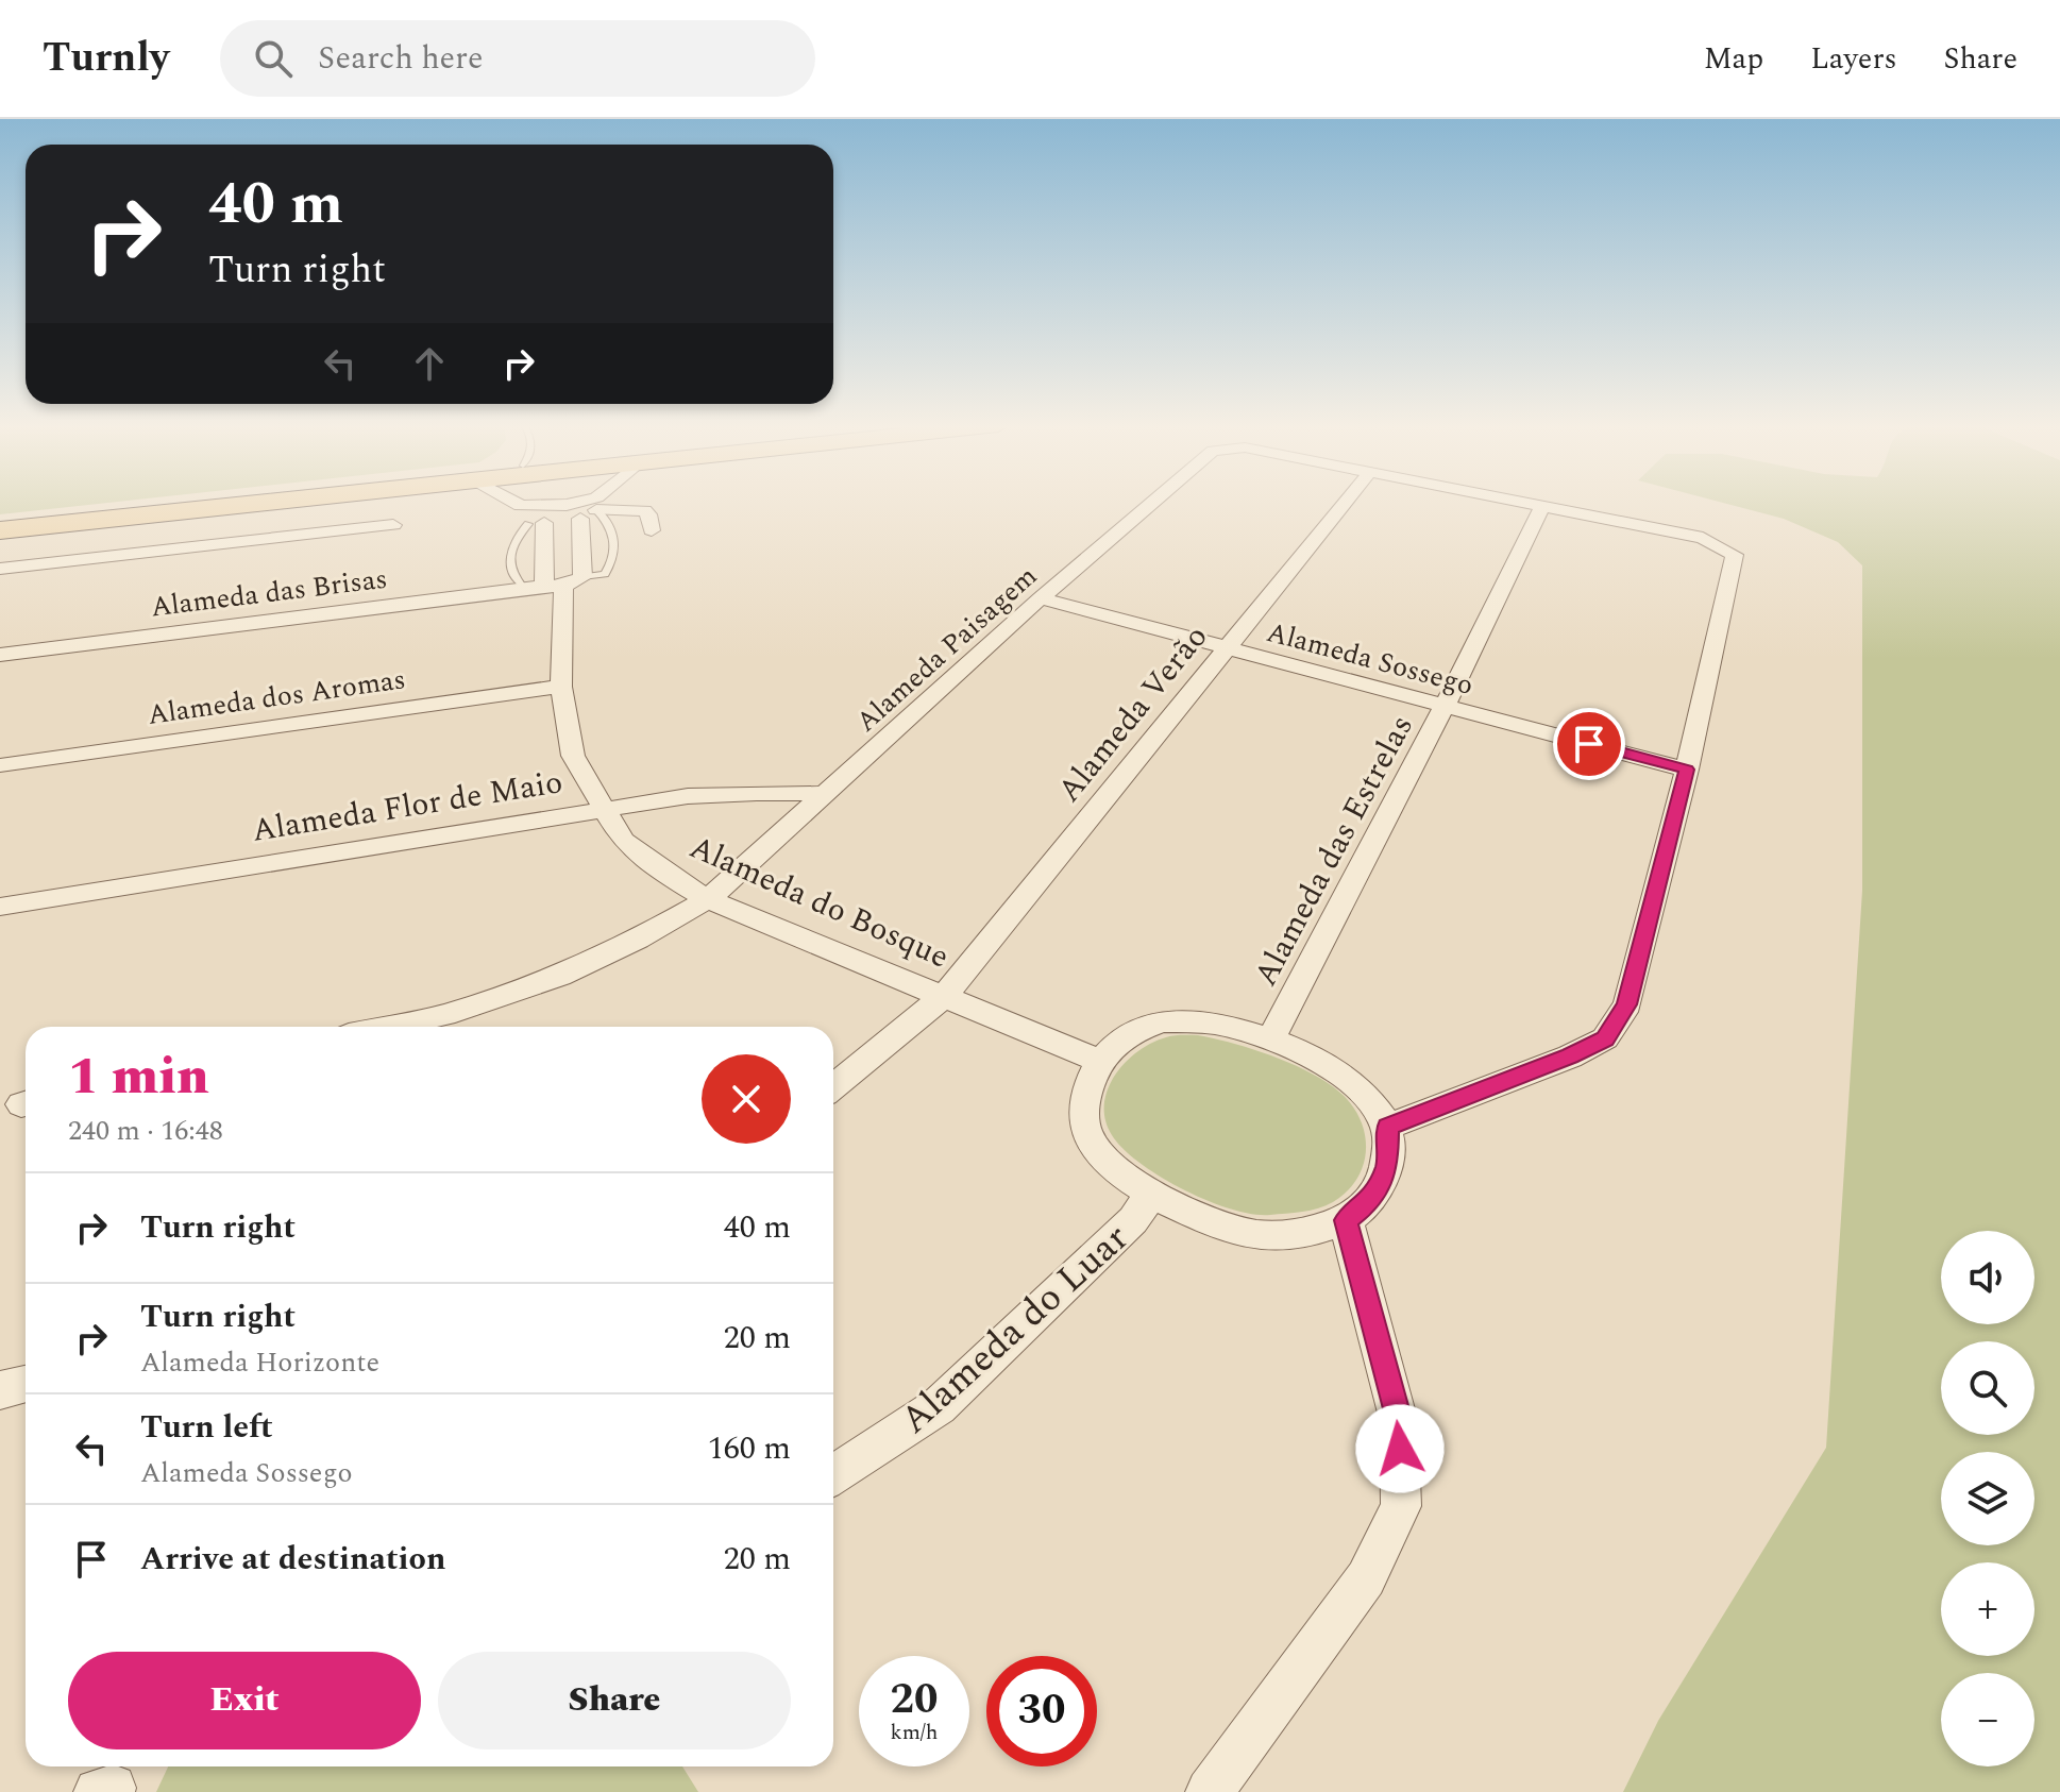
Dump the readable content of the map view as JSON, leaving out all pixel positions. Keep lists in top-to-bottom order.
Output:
{
  "streets": {
    "street": [
      "Alameda das Brisas",
      "Alameda Paisagem",
      "Alameda Sossego",
      "Alameda dos Aromas",
      "Alameda Verão",
      "Alameda Flor de Maio",
      "Alameda das Estrelas",
      "Alameda do Bosque",
      "Alameda do Luar"
    ]
  },
  "crossings": [
    ["Alameda das Brisas", "Alameda do Bosque"],
    ["Alameda Paisagem", "Alameda Sossego"],
    ["Alameda Paisagem", "Alameda Flor de Maio"],
    ["Alameda Paisagem", "Alameda do Bosque"],
    ["Alameda Sossego", "Alameda Verão"],
    ["Alameda Sossego", "Alameda das Estrelas"],
    ["Alameda dos Aromas", "Alameda do Bosque"],
    ["Alameda Verão", "Alameda do Bosque"],
    ["Alameda Flor de Maio", "Alameda do Bosque"],
    ["Alameda das Estrelas", "Alameda do Bosque"],
    ["Alameda das Estrelas", "Alameda do Luar"],
    ["Alameda do Bosque", "Alameda do Luar"]
  ],
  "page": {
    "header": "Turnly",
    "search": "Search here",
    "nav": ["Map", "Layers", "Share"],
    "turn": ["40 m", "Turn right"],
    "heading": ["1 min", "240 m · 16:48"],
    "list": [
      {
        "name": "Turn right",
        "value": "40 m"
      },
      {
        "name": "Turn right",
        "note": "Alameda Horizonte",
        "value": "20 m"
      },
      {
        "name": "Turn left",
        "note": "Alameda Sossego",
        "value": "160 m"
      },
      {
        "name": "Arrive at destination",
        "value": "20 m"
      }
    ],
    "map_buttons": ["+", "−"],
    "buttons": ["Exit", "Share"],
    "speed": "20 km/h",
    "limit": "30"
  }
}
